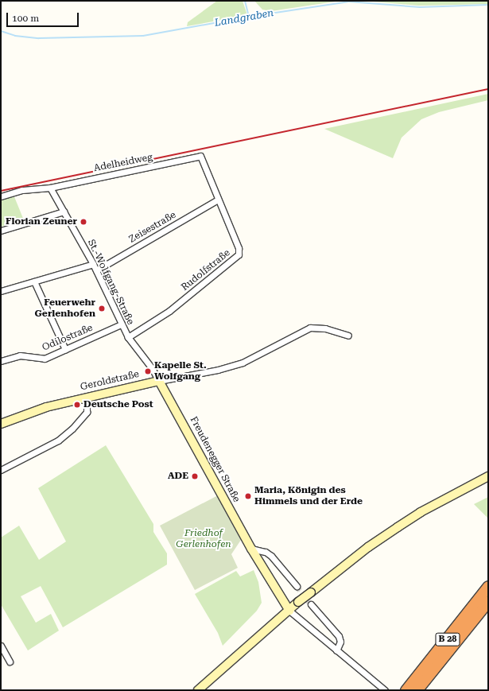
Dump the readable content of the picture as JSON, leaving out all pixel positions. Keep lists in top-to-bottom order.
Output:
{
  "streets": {
    "highway": ["B 28"],
    "street": [
      "Adelheidweg",
      "Zeisestraße",
      "Rudolfstraße",
      "St.-Wolfgang-Straße",
      "Odilostraße",
      "Geroldstraße",
      "Freudenegger Straße"
    ]
  },
  "crossings": [
    ["Adelheidweg", "Rudolfstraße"],
    ["Adelheidweg", "St.-Wolfgang-Straße"],
    ["Zeisestraße", "Rudolfstraße"],
    ["Zeisestraße", "St.-Wolfgang-Straße"],
    ["Rudolfstraße", "St.-Wolfgang-Straße"],
    ["St.-Wolfgang-Straße", "Odilostraße"],
    ["St.-Wolfgang-Straße", "Geroldstraße"],
    ["St.-Wolfgang-Straße", "Freudenegger Straße"],
    ["Geroldstraße", "Freudenegger Straße"]
  ],
  "water": ["Landgraben"],
  "parks": ["Friedhof Gerlenhofen"],
  "places": [
    "Florian Zeuner",
    "Feuerwehr Gerlenhofen",
    "Kapelle St. Wolfgang",
    "Deutsche Post",
    "ADE",
    "Maria, Königin des Himmels und der Erde"
  ],
  "scale_bar": "100 m"
}
